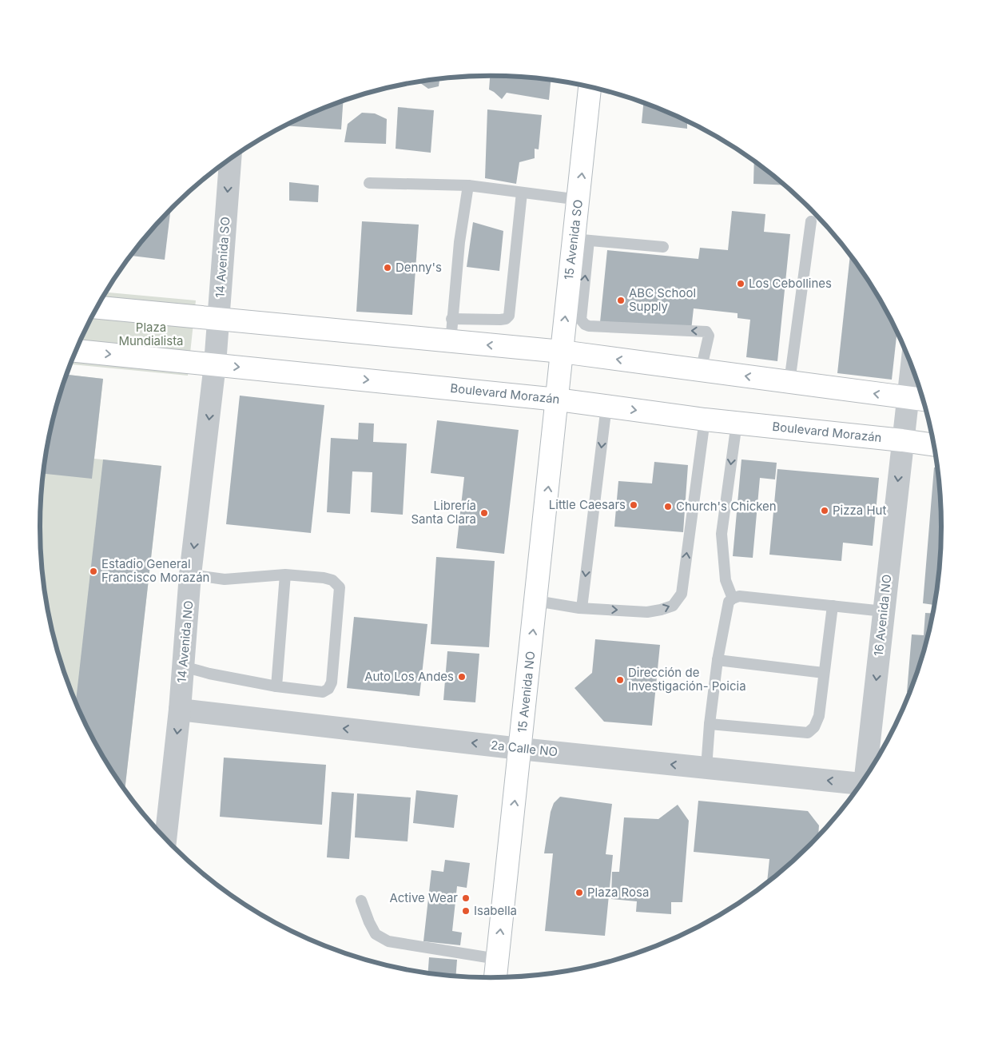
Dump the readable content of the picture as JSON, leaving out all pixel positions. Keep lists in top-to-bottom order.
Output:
{
  "streets": {
    "main road": ["15 Avenida SO", "Boulevard Morazán", "15 Avenida NO"],
    "street": [
      "14 Avenida SO",
      "16 Avenida NO",
      "14 Avenida NO",
      "2a Calle NO"
    ]
  },
  "crossings": [
    ["15 Avenida SO", "Boulevard Morazán"],
    ["15 Avenida SO", "15 Avenida NO"],
    ["14 Avenida SO", "Boulevard Morazán"],
    ["14 Avenida SO", "14 Avenida NO"],
    ["Boulevard Morazán", "16 Avenida NO"],
    ["Boulevard Morazán", "14 Avenida NO"],
    ["Boulevard Morazán", "15 Avenida NO"],
    ["14 Avenida NO", "2a Calle NO"],
    ["15 Avenida NO", "2a Calle NO"]
  ],
  "one_way": [
    "15 Avenida SO",
    "14 Avenida SO",
    "16 Avenida NO",
    "14 Avenida NO",
    "15 Avenida NO",
    "2a Calle NO"
  ],
  "parks": ["Plaza Mundialista"],
  "places": [
    "Denny's",
    "Los Cebollines",
    "ABC School Supply",
    "Little Caesars",
    "Church's Chicken",
    "Pizza Hut",
    "Librería Santa Clara",
    "Estadio General Francisco Morazán",
    "Auto Los Andes",
    "Dirección de Investigación- Poicia",
    "Plaza Rosa",
    "Active Wear",
    "Isabella"
  ]
}
